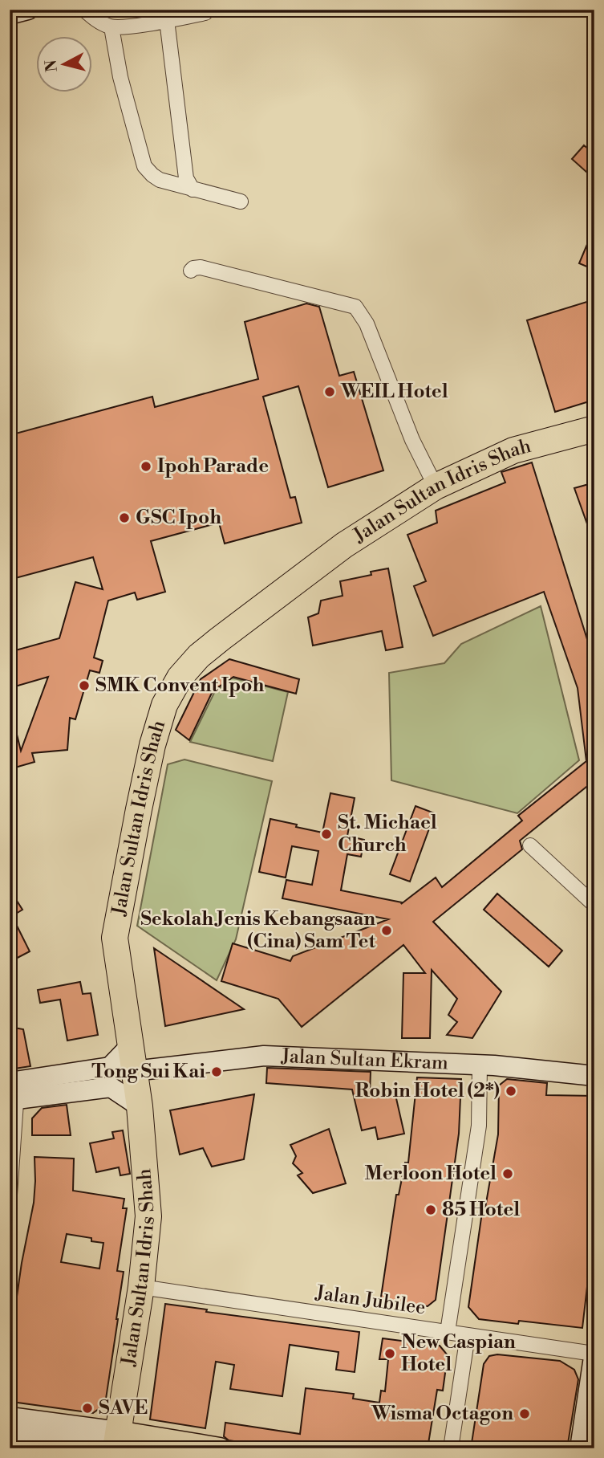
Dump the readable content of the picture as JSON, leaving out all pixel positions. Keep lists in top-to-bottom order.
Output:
{
  "streets": {
    "highway": ["Jalan Sultan Idris Shah"],
    "street": ["Jalan Sultan Ekram", "Jalan Jubilee"]
  },
  "crossings": [
    ["Jalan Sultan Idris Shah", "Jalan Sultan Ekram"],
    ["Jalan Sultan Idris Shah", "Jalan Jubilee"]
  ],
  "places": [
    "WEIL Hotel",
    "Ipoh Parade",
    "GSC Ipoh",
    "SMK Convent Ipoh",
    "St. Michael Church",
    "Sekolah Jenis Kebangsaan (Cina) Sam Tet",
    "Tong Sui Kai",
    "Robin Hotel (2*)",
    "Merloon Hotel",
    "85 Hotel",
    "New Caspian Hotel",
    "SAVE",
    "Wisma Octagon"
  ],
  "north": "left"
}
